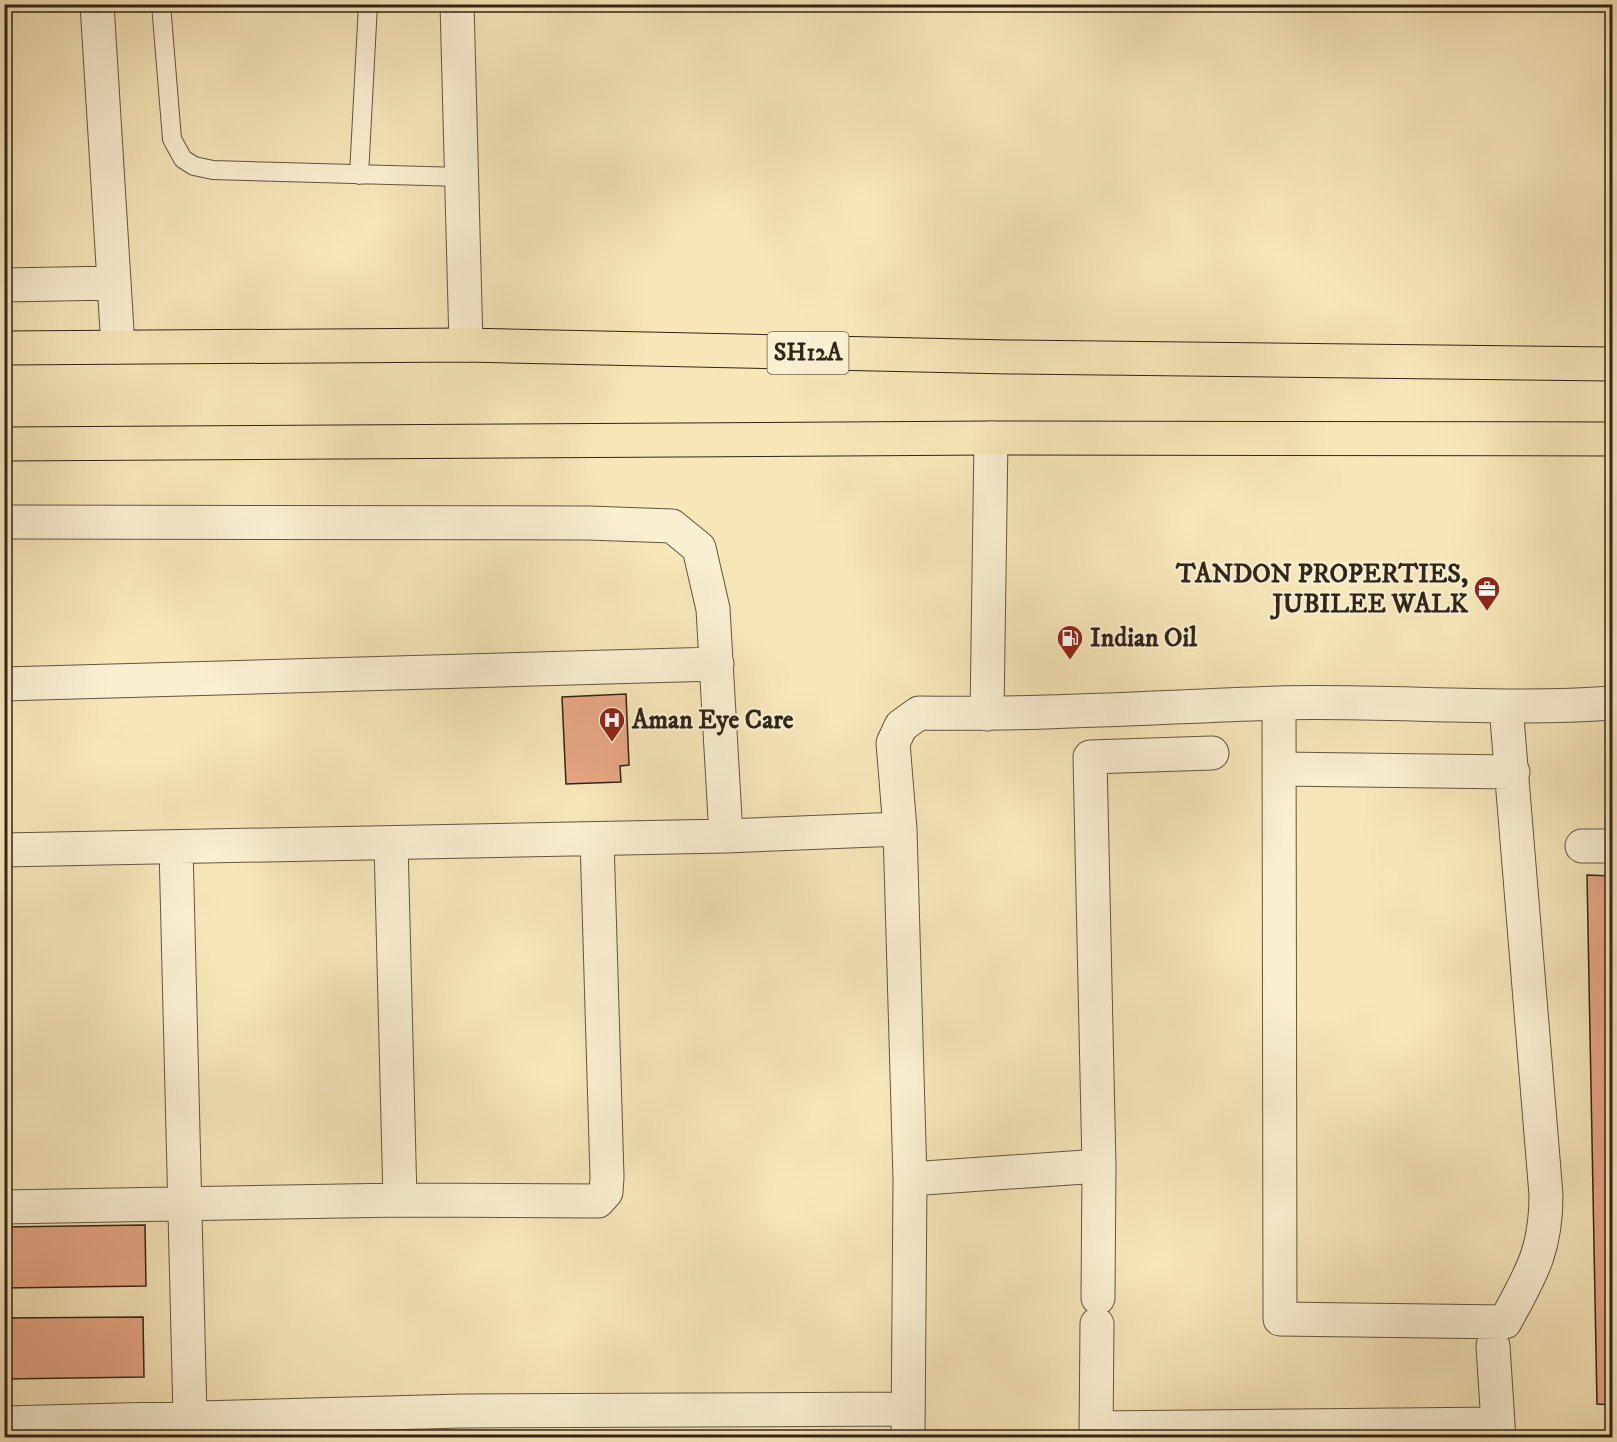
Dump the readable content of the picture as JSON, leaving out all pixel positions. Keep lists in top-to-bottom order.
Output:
{
  "streets": {
    "main road": ["SH12A"]
  },
  "places": {
    "office": ["TANDON PROPERTIES, JUBILEE WALK"],
    "fuel station": ["Indian Oil"],
    "hospital": ["Aman Eye Care"]
  }
}
